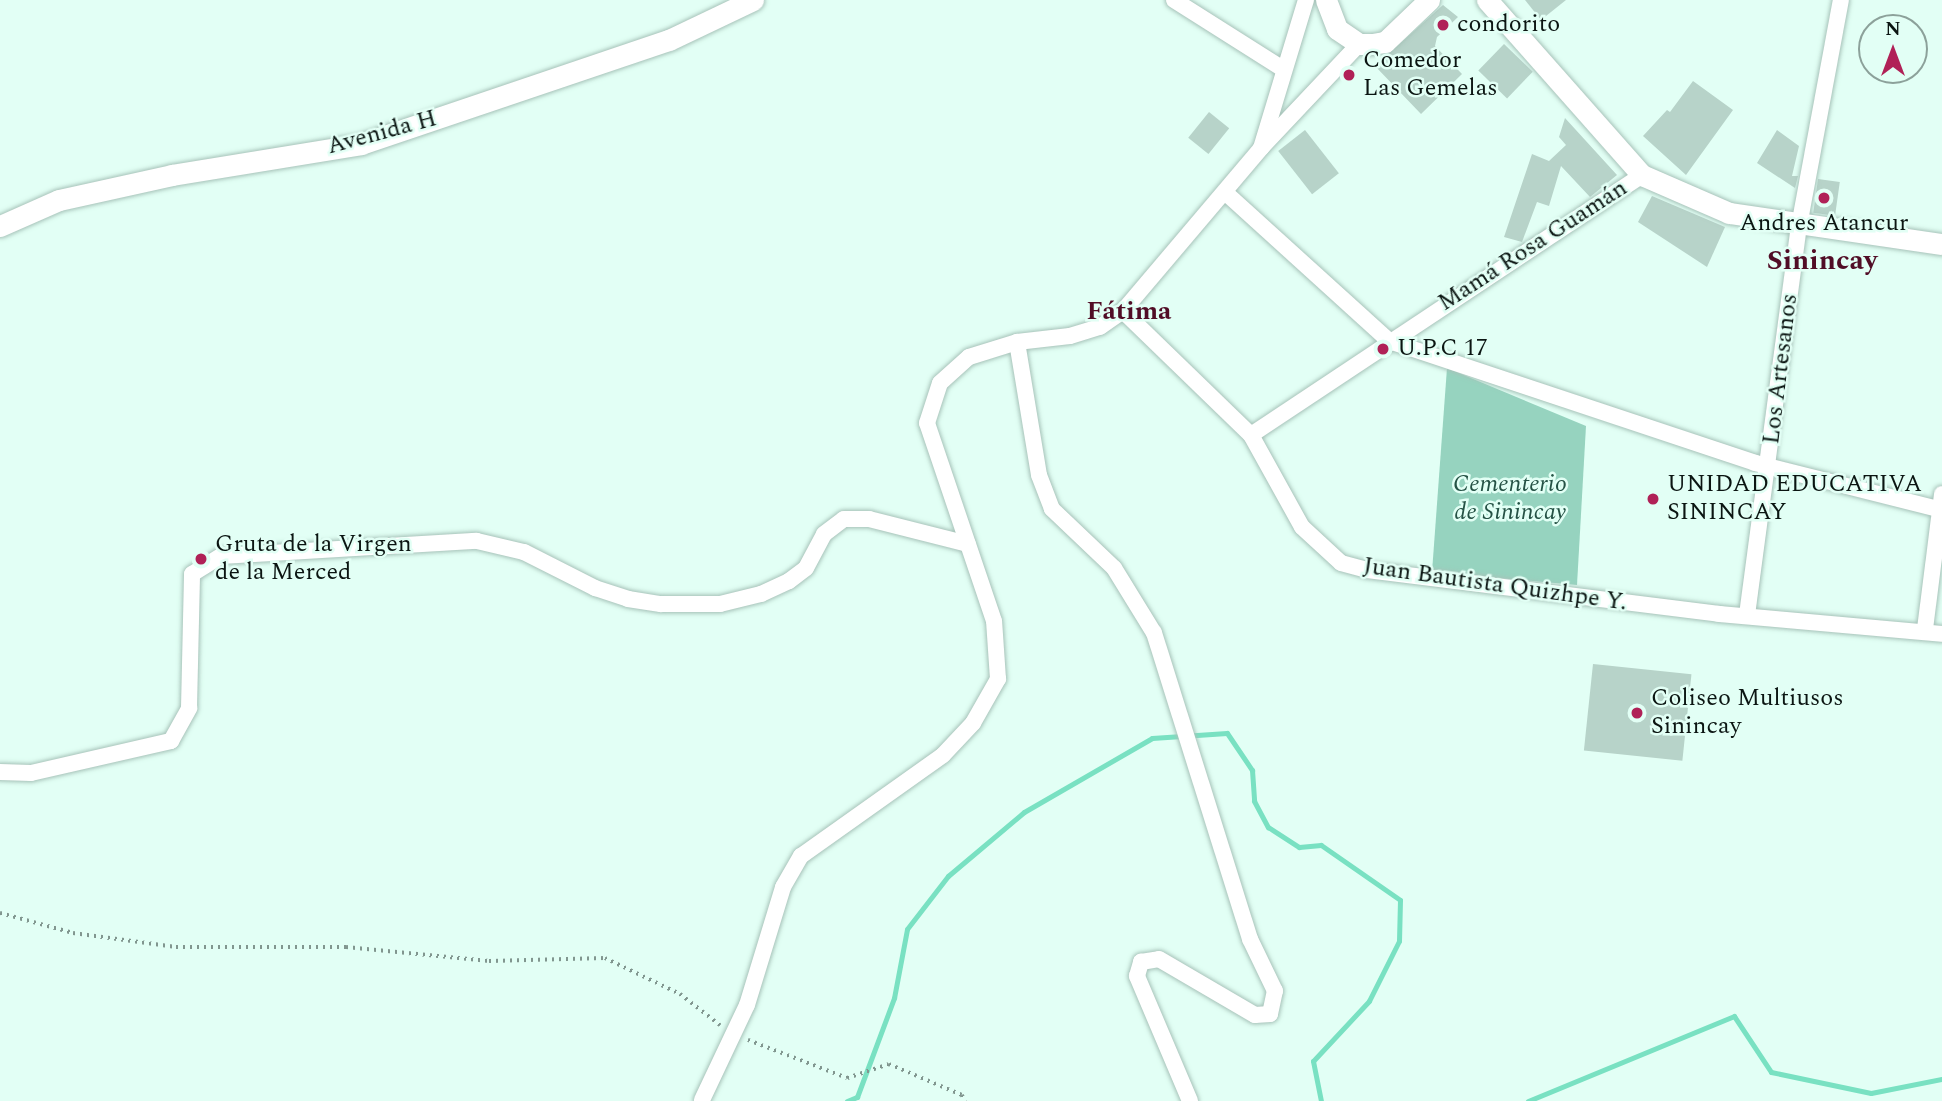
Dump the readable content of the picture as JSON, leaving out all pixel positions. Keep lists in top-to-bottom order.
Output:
{
  "streets": {
    "street": [
      "Avenida H",
      "Mamá Rosa Guamán",
      "Los Artesanos",
      "Juan Bautista Quizhpe Y."
    ]
  },
  "crossings": [
    ["Mamá Rosa Guamán", "Juan Bautista Quizhpe Y."],
    ["Los Artesanos", "Juan Bautista Quizhpe Y."]
  ],
  "districts": ["Sinincay", "Fátima"],
  "parks": ["Cementerio de Sinincay"],
  "places": [
    "condorito",
    "Comedor Las Gemelas",
    "Andres Atancur",
    "U.P.C 17",
    "UNIDAD EDUCATIVA SININCAY",
    "Gruta de la Virgen de la Merced",
    "Coliseo Multiusos Sinincay"
  ],
  "north": "top"
}
